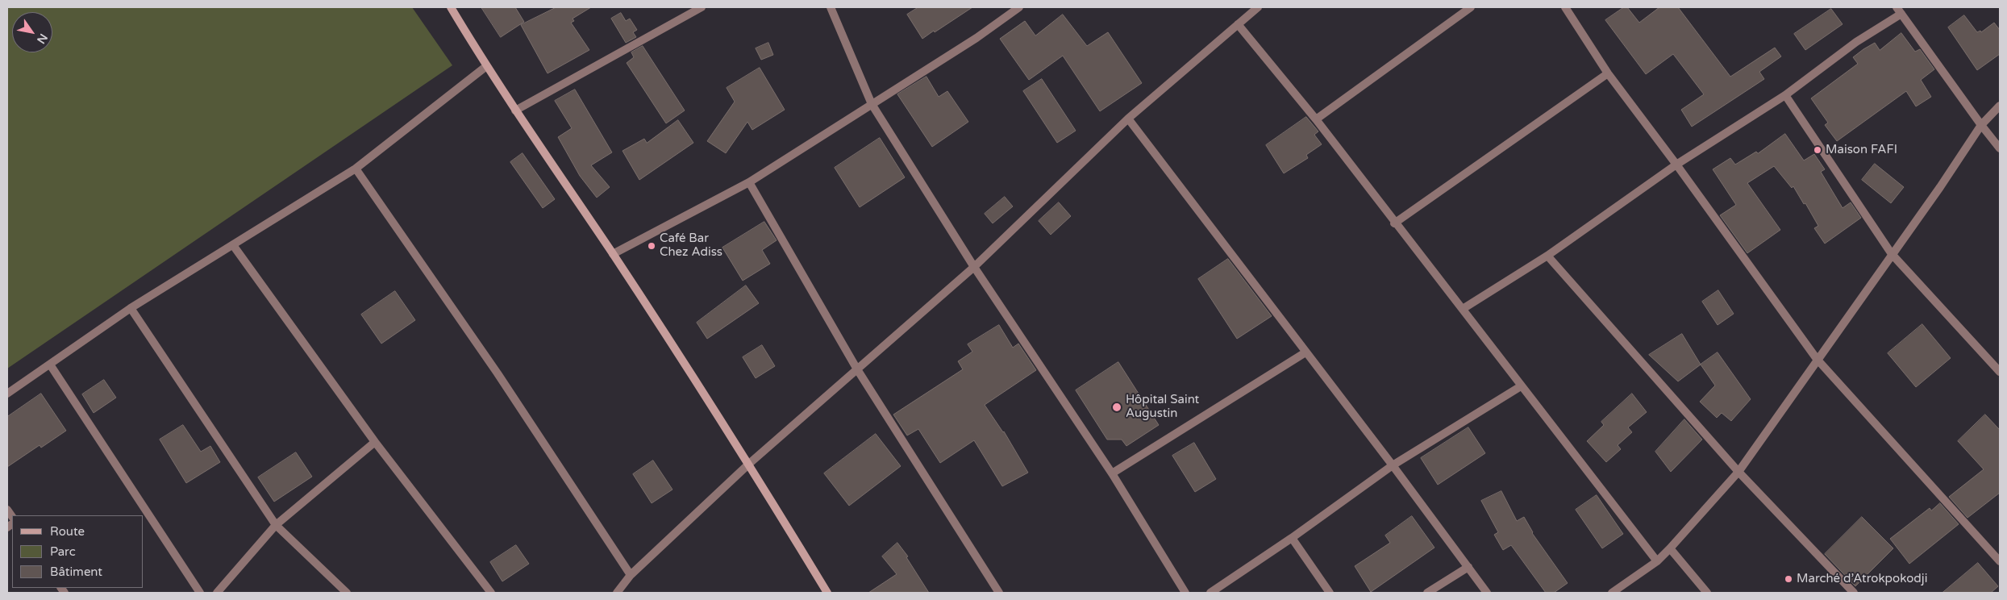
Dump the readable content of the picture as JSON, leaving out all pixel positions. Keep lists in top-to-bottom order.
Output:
{
  "places": [
    "Maison FAFI",
    "Café Bar Chez Adiss",
    "Hôpital Saint Augustin",
    "Marché d’Atrokpokodji"
  ],
  "legend": ["Route", "Parc", "Bâtiment"],
  "north": "bottom right"
}
